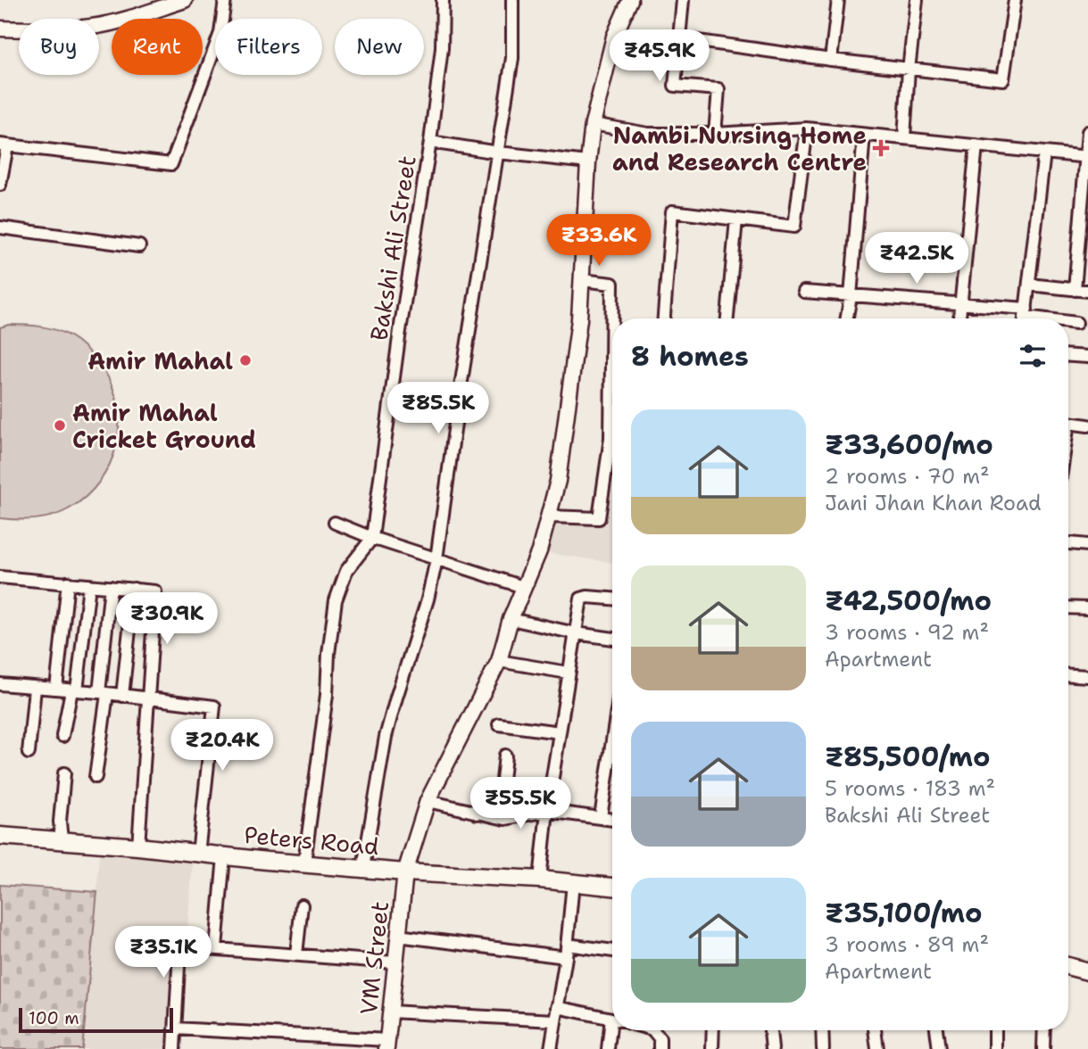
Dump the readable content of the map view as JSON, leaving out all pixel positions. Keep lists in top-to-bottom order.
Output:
{
  "streets": {
    "main road": ["Peters Road"],
    "street": ["Bakshi Ali Street", "VM Street"]
  },
  "crossings": [
    ["Peters Road", "VM Street"]
  ],
  "places": {
    "health": ["Nambi Nursing Home and Research Centre"],
    "other": ["Amir Mahal", "Amir Mahal Cricket Ground"]
  },
  "scale_bar": "100 m",
  "page": {
    "chip": [
      "Buy",
      "Rent",
      "Filters",
      "New"
    ],
    "price": [
      "₹45.9K",
      "₹33.6K",
      "₹42.5K",
      "₹85.5K",
      "₹30.9K",
      "₹20.4K",
      "₹55.5K",
      "₹35.1K"
    ],
    "heading": "8 homes",
    "list": [
      {
        "name": "₹33,600/mo",
        "note": "2 rooms · 70 m² · Jani Jhan Khan Road"
      },
      {
        "name": "₹42,500/mo",
        "note": "3 rooms · 92 m² · Apartment"
      },
      {
        "name": "₹85,500/mo",
        "note": "5 rooms · 183 m² · Bakshi Ali Street"
      },
      {
        "name": "₹35,100/mo",
        "note": "3 rooms · 89 m² · Apartment"
      }
    ],
    "scale": "100 m"
  }
}
